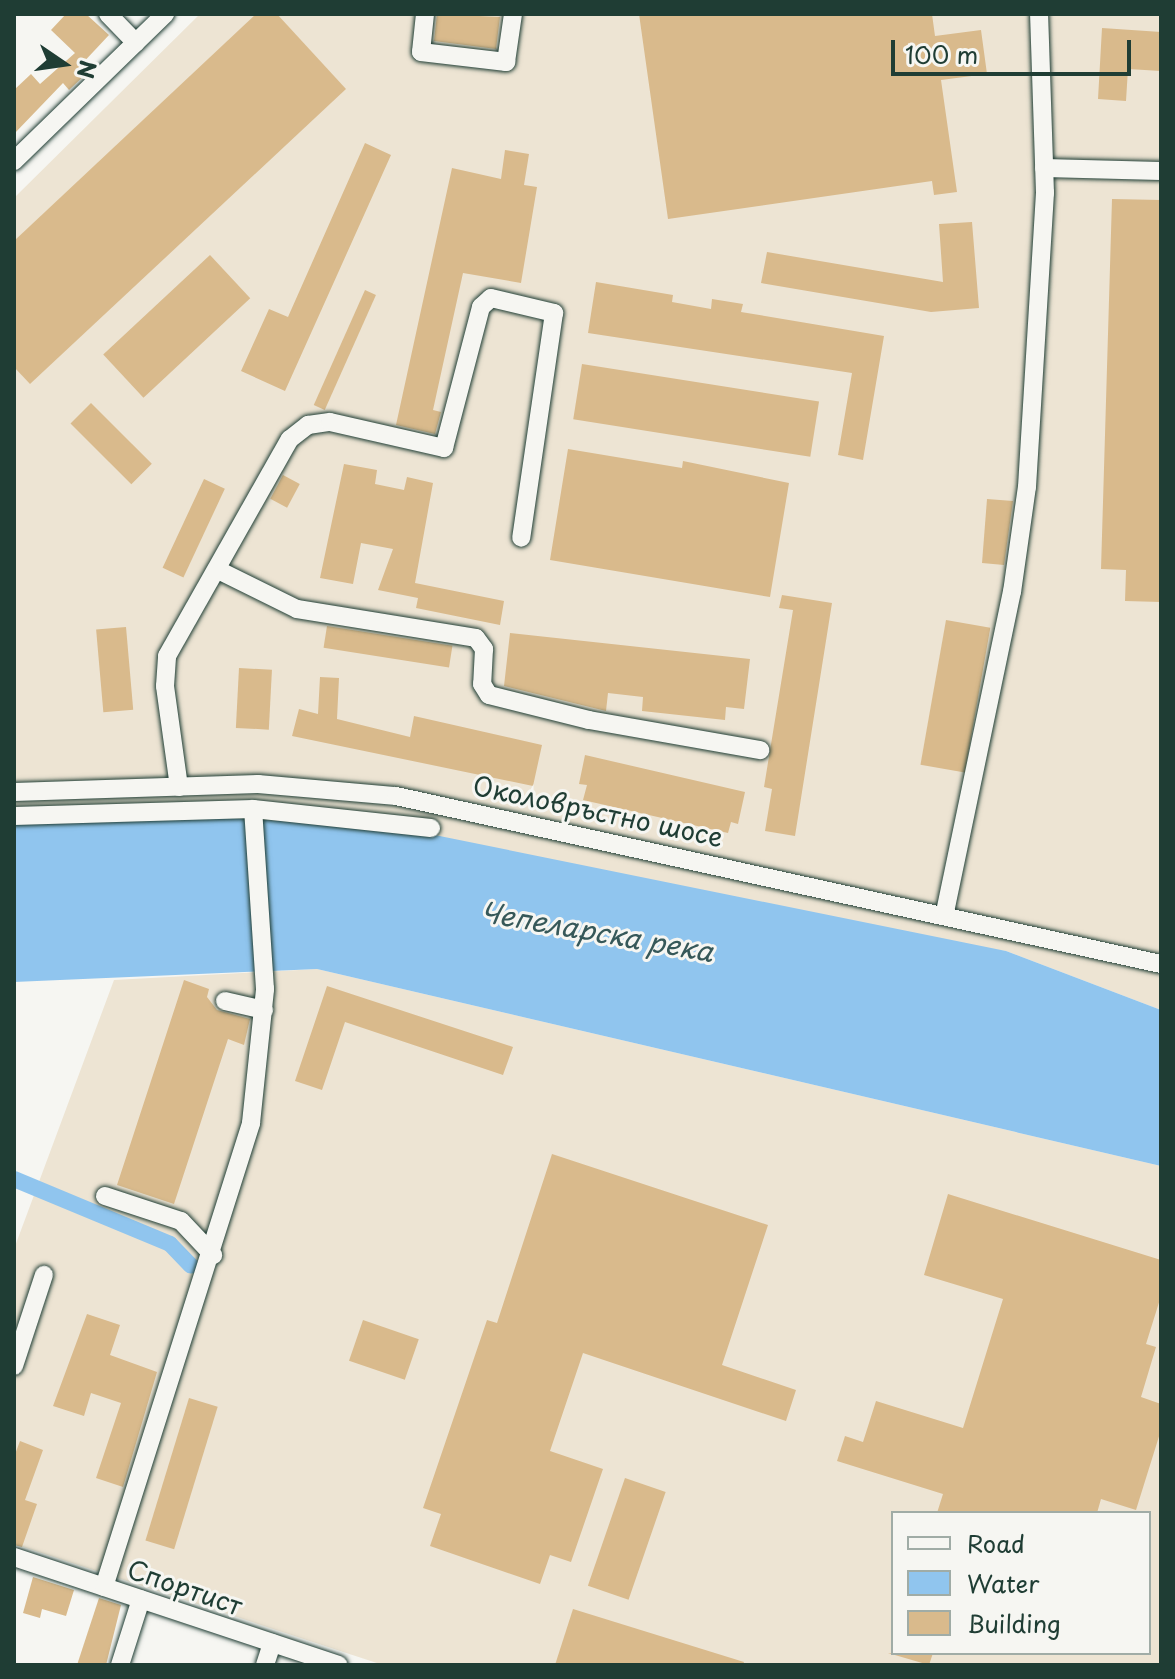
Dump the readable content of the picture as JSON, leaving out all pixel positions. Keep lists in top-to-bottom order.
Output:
{
  "streets": {
    "street": ["Околовръстно шосе", "Спортист"]
  },
  "water": ["Чепеларска река"],
  "legend": ["Road", "Water", "Building"],
  "scale_bar": "100 m",
  "north": "right"
}
